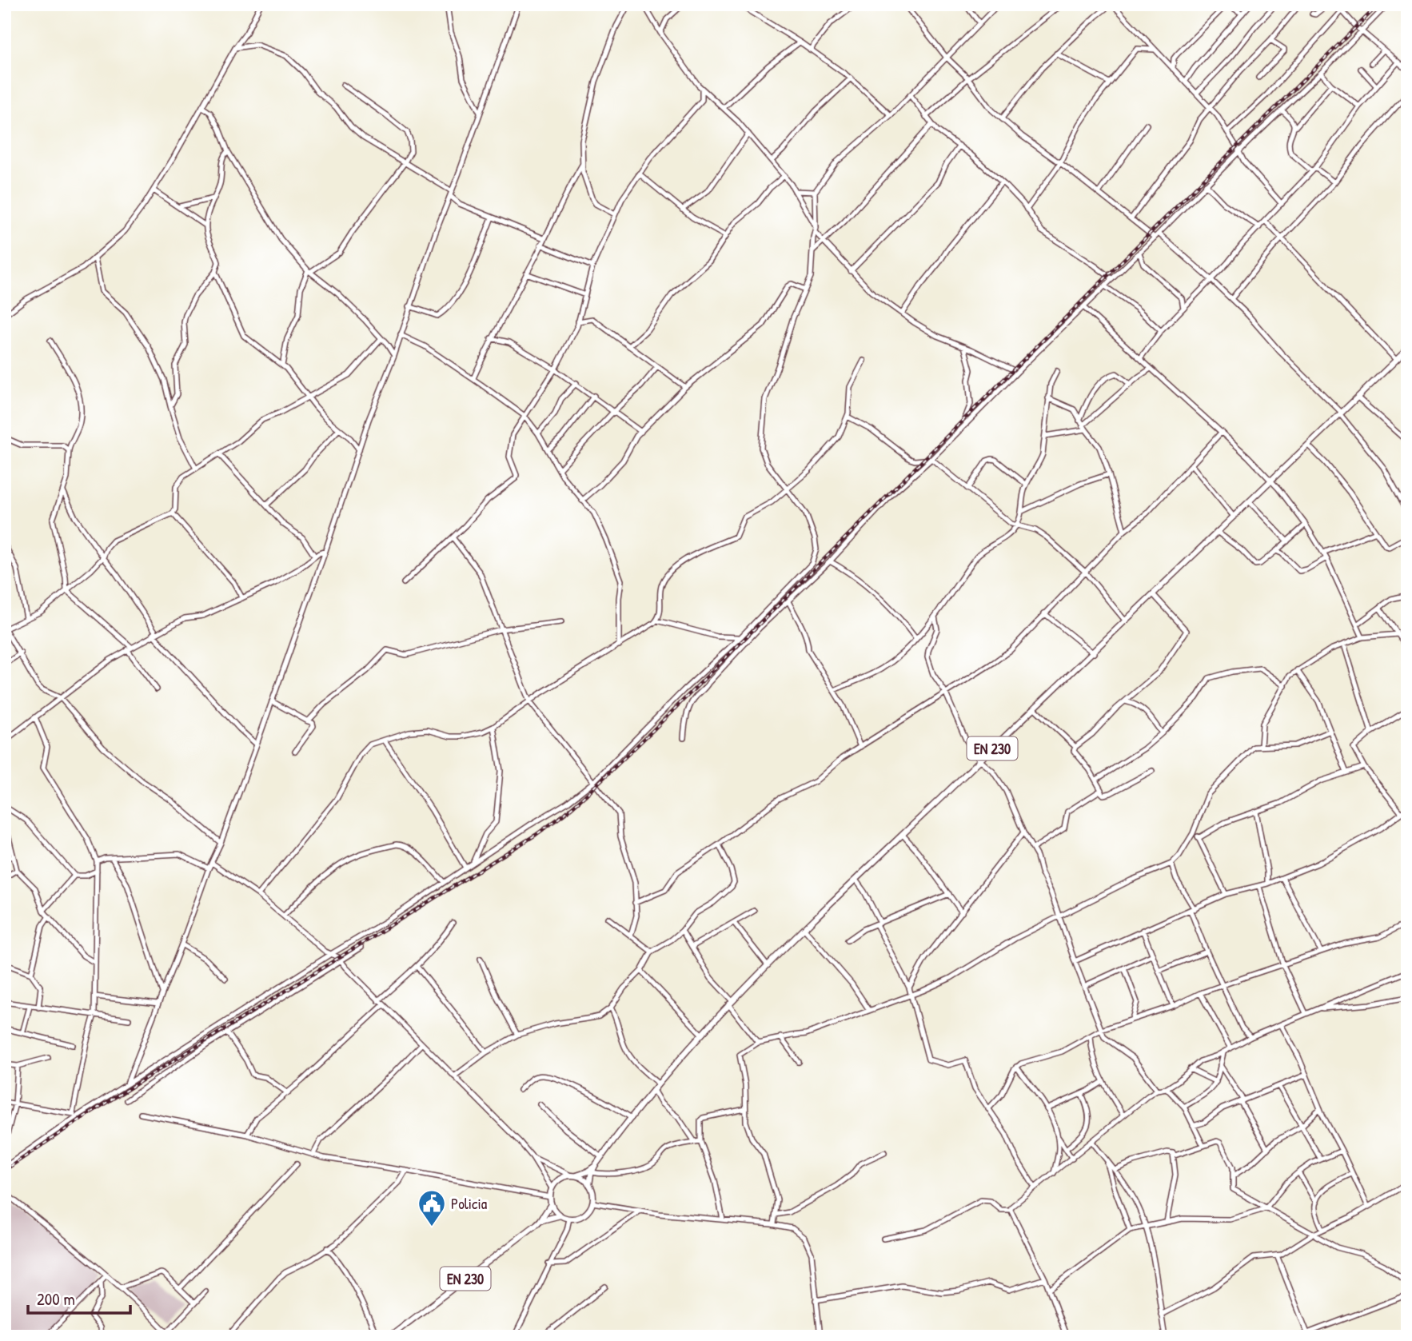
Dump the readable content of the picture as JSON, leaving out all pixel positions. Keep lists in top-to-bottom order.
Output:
{
  "streets": {
    "main road": ["EN 230"]
  },
  "places": {
    "public building": ["Policia"]
  },
  "scale_bar": "200 m"
}
